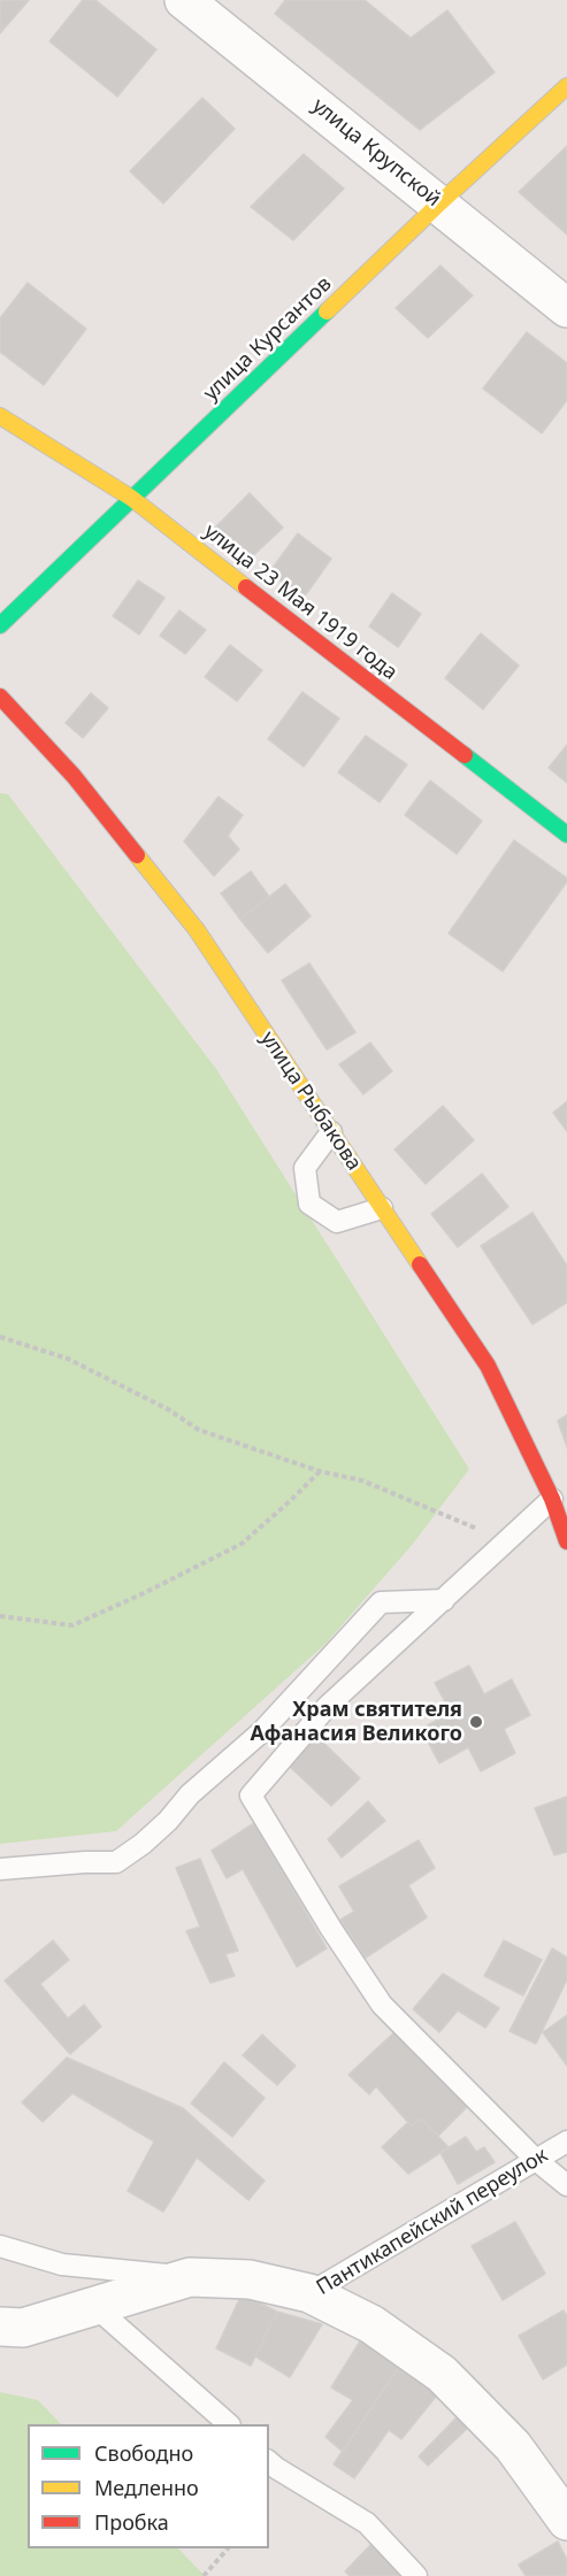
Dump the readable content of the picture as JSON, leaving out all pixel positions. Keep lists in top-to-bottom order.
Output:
{
  "streets": {
    "street": [
      "улица Крупской",
      "улица Курсантов",
      "улица 23 Мая 1919 года",
      "улица Рыбакова",
      "Пантикапейский переулок"
    ]
  },
  "crossings": [
    ["улица Крупской", "улица Курсантов"],
    ["улица Курсантов", "улица 23 Мая 1919 года"]
  ],
  "places": ["Храм святителя Афанасия Великого"],
  "legend": ["Свободно", "Медленно", "Пробка"]
}
